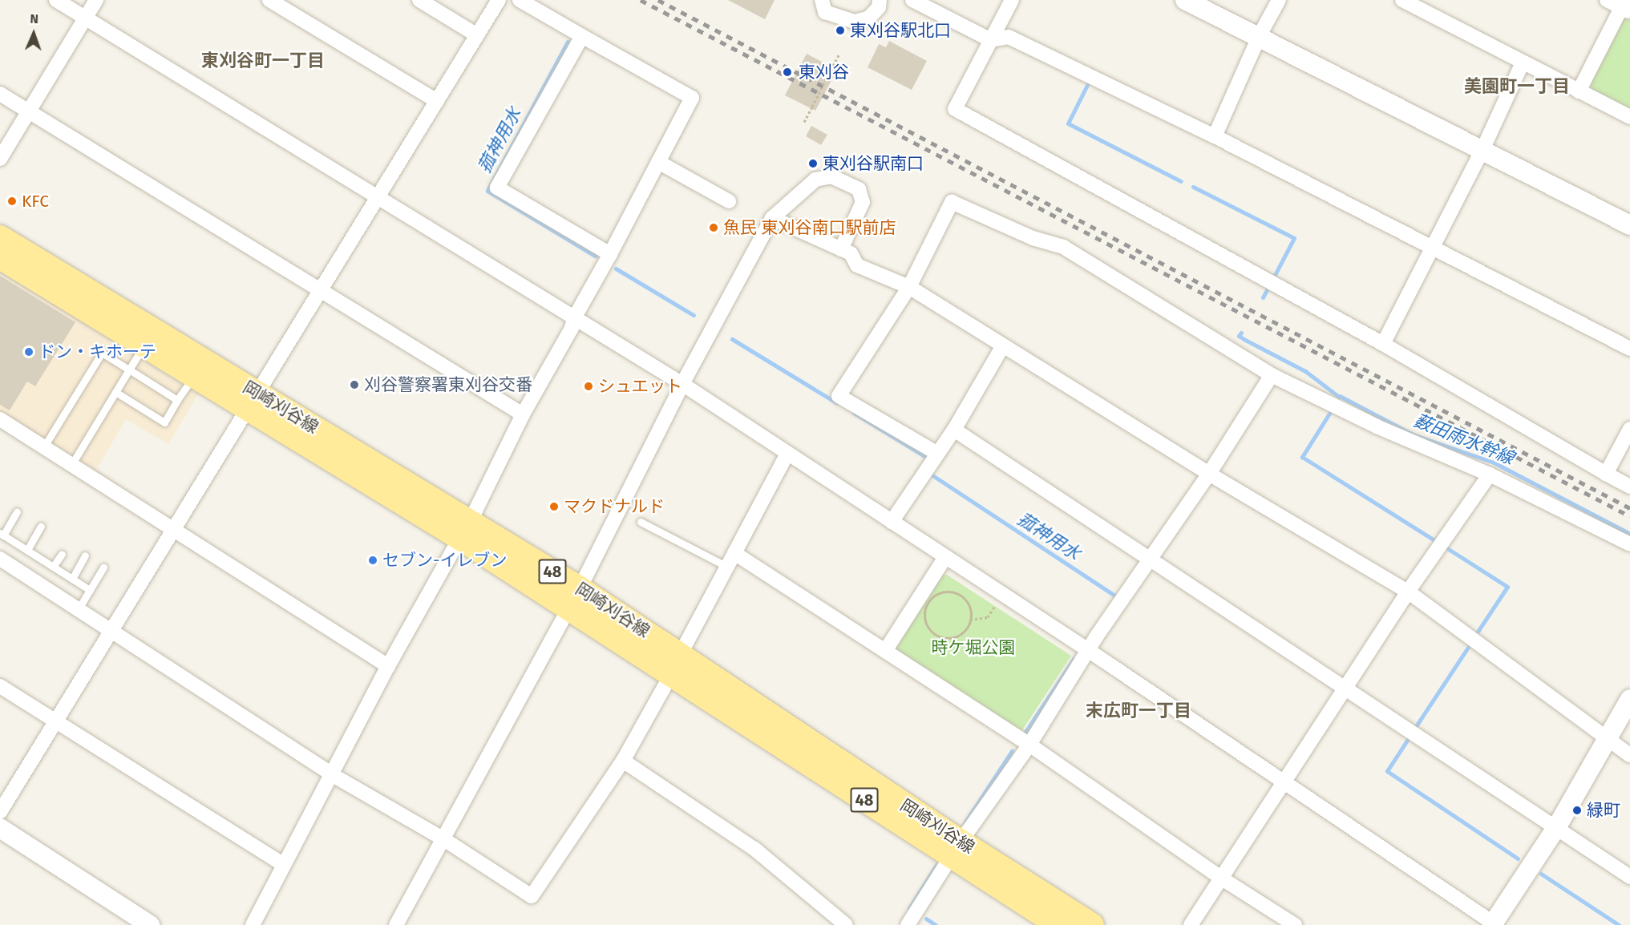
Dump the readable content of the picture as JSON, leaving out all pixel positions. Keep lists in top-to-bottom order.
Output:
{
  "streets": {
    "main road": ["岡崎刈谷線", "48"]
  },
  "districts": ["東刈谷町一丁目", "美園町一丁目", "末広町一丁目"],
  "water": ["菰神用水", "薮田雨水幹線"],
  "parks": ["時ケ堀公園"],
  "places": [
    "東刈谷駅北口",
    "東刈谷",
    "東刈谷駅南口",
    "KFC",
    "魚民 東刈谷南口駅前店",
    "ドン・キホーテ",
    "刈谷警察署東刈谷交番",
    "シュエット",
    "マクドナルド",
    "セブン-イレブン",
    "緑町"
  ],
  "north": "top"
}
